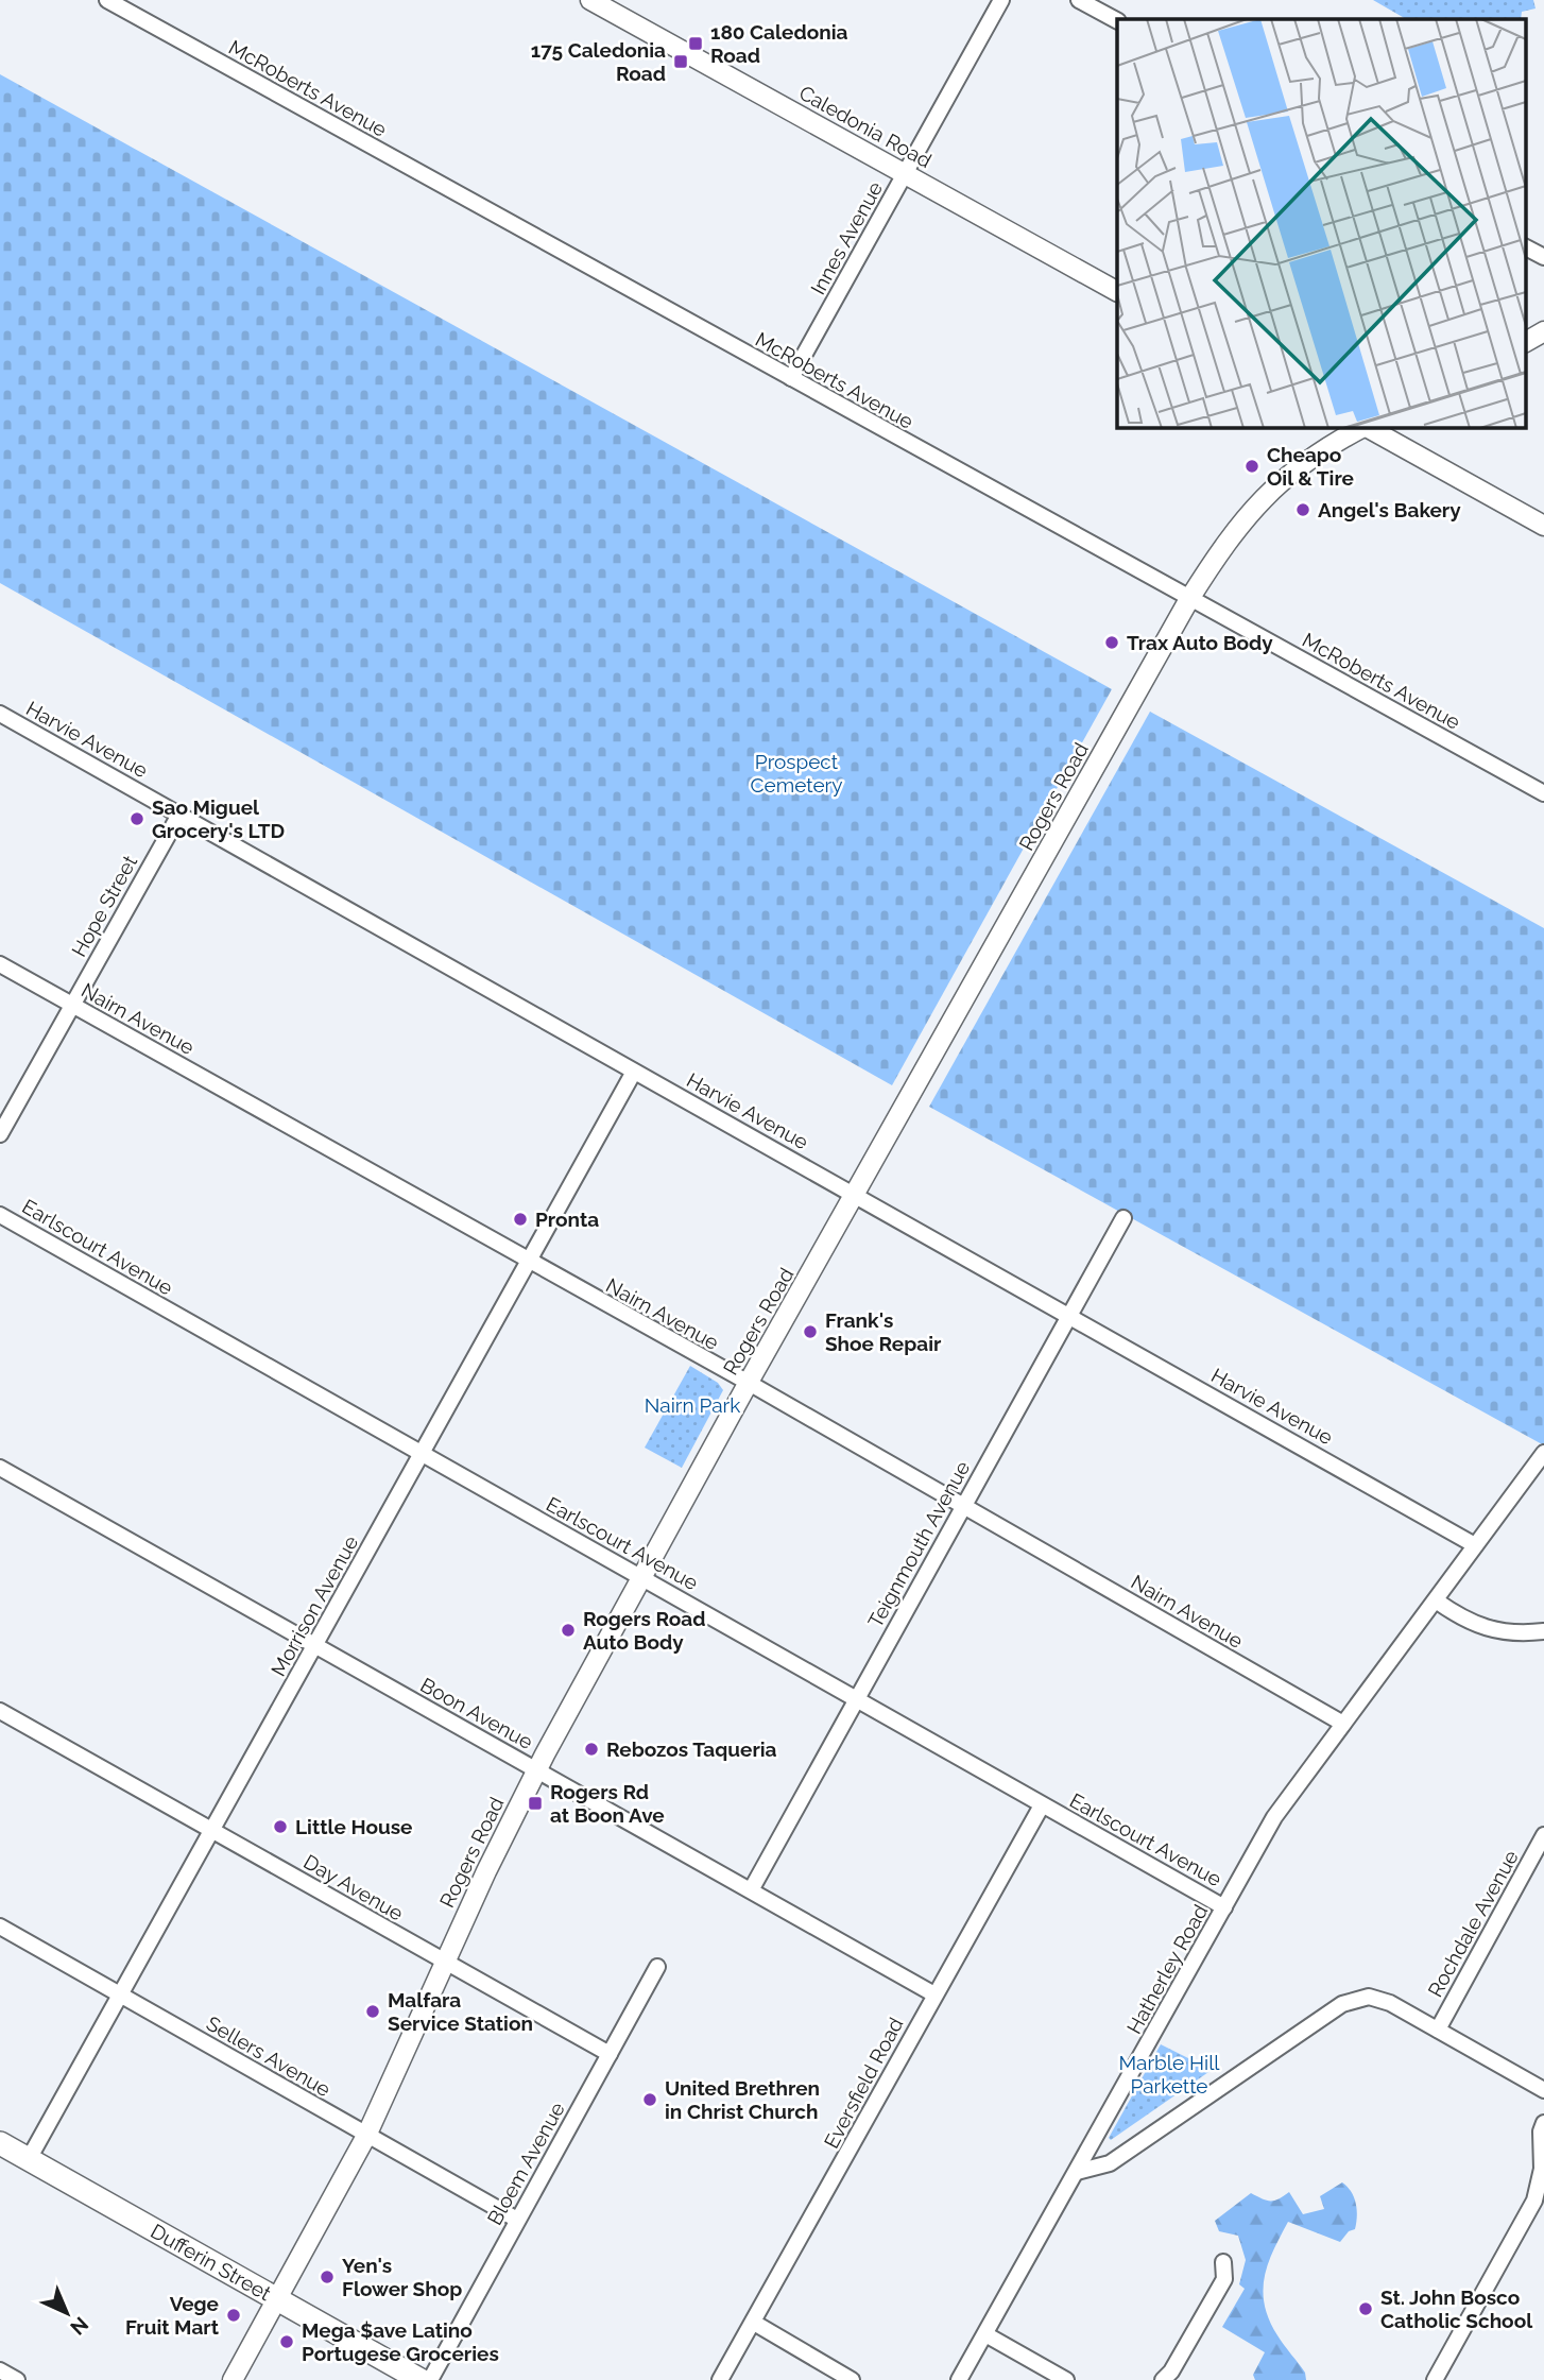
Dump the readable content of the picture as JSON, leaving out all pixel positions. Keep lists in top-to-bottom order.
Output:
{
  "streets": {
    "main road": ["Dufferin Street"],
    "street": [
      "McRoberts Avenue",
      "Caledonia Road",
      "Innes Avenue",
      "Harvie Avenue",
      "Rogers Road",
      "Hope Street",
      "Nairn Avenue",
      "Earlscourt Avenue",
      "Teignmouth Avenue",
      "Morrison Avenue",
      "Boon Avenue",
      "Day Avenue",
      "Rochdale Avenue",
      "Hatherley Road",
      "Sellers Avenue",
      "Eversfield Road",
      "Bloem Avenue"
    ]
  },
  "crossings": [
    ["McRoberts Avenue", "Innes Avenue"],
    ["McRoberts Avenue", "Rogers Road"],
    ["Caledonia Road", "Innes Avenue"],
    ["Harvie Avenue", "Rogers Road"],
    ["Harvie Avenue", "Hope Street"],
    ["Harvie Avenue", "Teignmouth Avenue"],
    ["Harvie Avenue", "Morrison Avenue"],
    ["Harvie Avenue", "Hatherley Road"],
    ["Rogers Road", "Nairn Avenue"],
    ["Rogers Road", "Earlscourt Avenue"],
    ["Rogers Road", "Boon Avenue"],
    ["Rogers Road", "Day Avenue"],
    ["Rogers Road", "Sellers Avenue"],
    ["Rogers Road", "Dufferin Street"],
    ["Hope Street", "Nairn Avenue"],
    ["Nairn Avenue", "Teignmouth Avenue"],
    ["Nairn Avenue", "Morrison Avenue"],
    ["Nairn Avenue", "Hatherley Road"],
    ["Earlscourt Avenue", "Teignmouth Avenue"],
    ["Earlscourt Avenue", "Morrison Avenue"],
    ["Earlscourt Avenue", "Hatherley Road"],
    ["Earlscourt Avenue", "Eversfield Road"],
    ["Teignmouth Avenue", "Boon Avenue"],
    ["Morrison Avenue", "Boon Avenue"],
    ["Morrison Avenue", "Day Avenue"],
    ["Morrison Avenue", "Sellers Avenue"],
    ["Morrison Avenue", "Dufferin Street"],
    ["Boon Avenue", "Eversfield Road"],
    ["Day Avenue", "Bloem Avenue"],
    ["Sellers Avenue", "Bloem Avenue"]
  ],
  "parks": ["Prospect Cemetery", "Nairn Park", "Marble Hill Parkette"],
  "places": {
    "transit": ["180 Caledonia Road", "175 Caledonia Road", "Rogers Rd at Boon Ave"],
    "other": [
      "Cheapo Oil & Tire",
      "Angel's Bakery",
      "Trax Auto Body",
      "Sao Miguel Grocery's LTD",
      "Pronta",
      "Frank's Shoe Repair",
      "Rogers Road Auto Body",
      "Rebozos Taqueria",
      "Little House",
      "Malfara Service Station",
      "United Brethren in Christ Church",
      "Yen's Flower Shop",
      "St. John Bosco Catholic School",
      "Vege Fruit Mart",
      "Mega $ave Latino Portugese Groceries"
    ]
  },
  "north": "bottom right"
}
